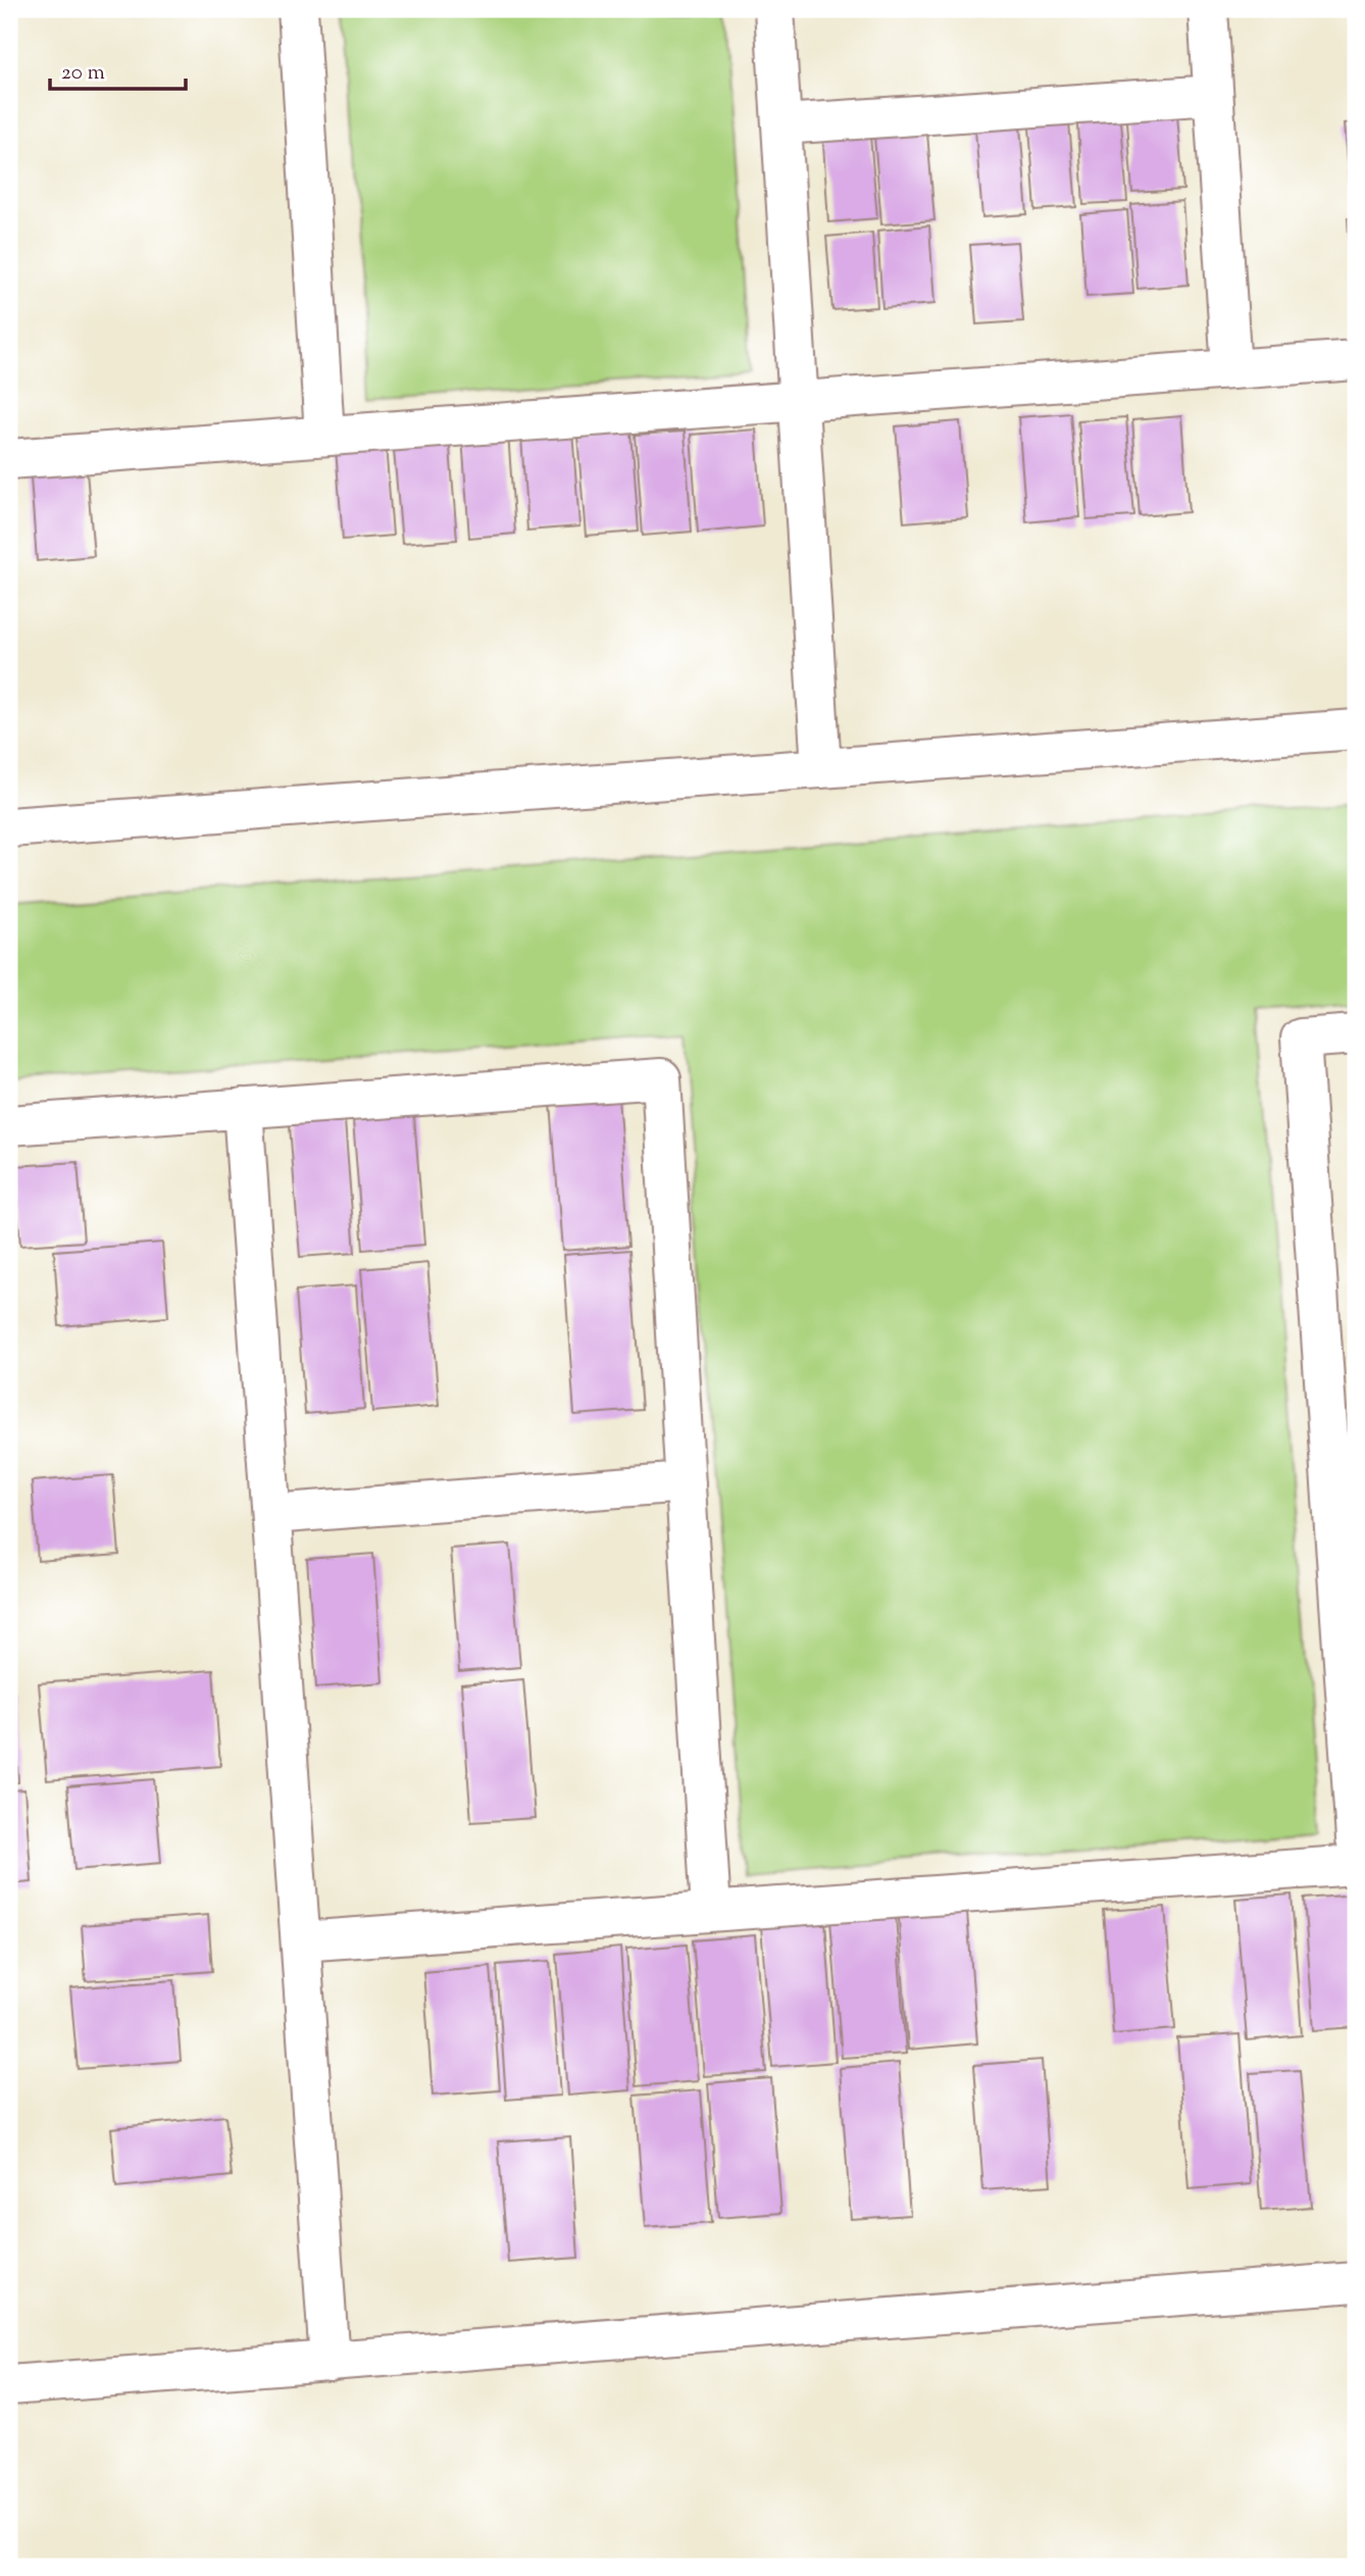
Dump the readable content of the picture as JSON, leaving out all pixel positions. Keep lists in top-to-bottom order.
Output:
{
  "scale_bar": "20 m"
}
